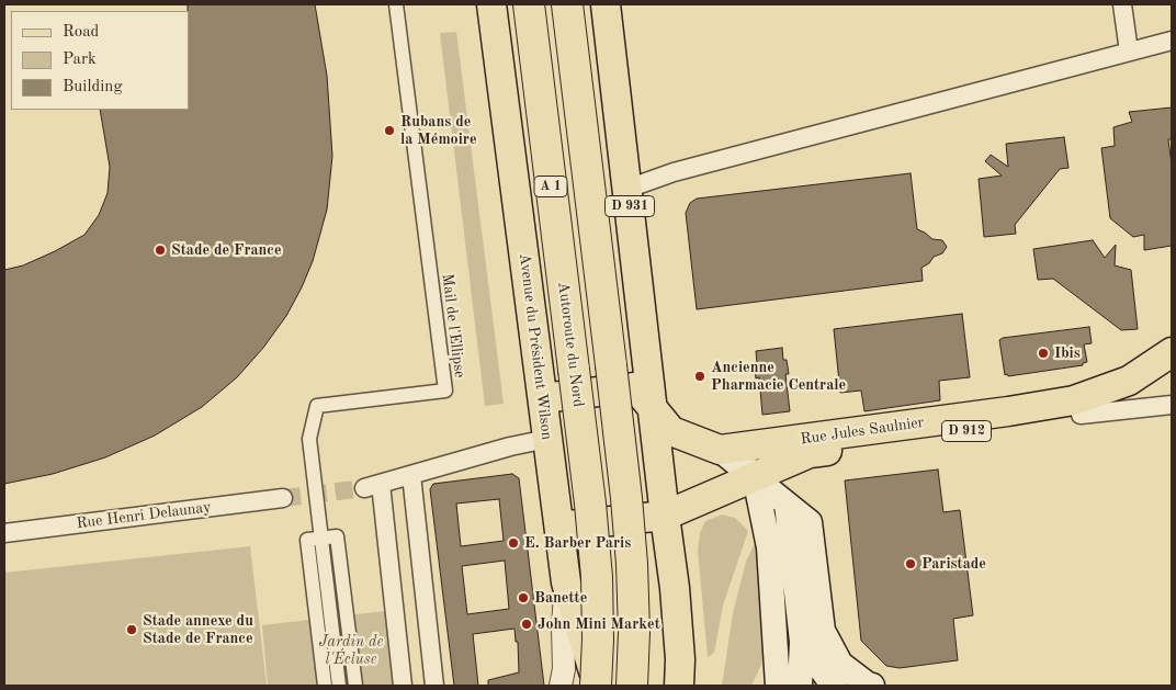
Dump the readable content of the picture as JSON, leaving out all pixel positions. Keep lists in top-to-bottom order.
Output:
{
  "streets": {
    "highway": ["A 1", "Autoroute du Nord"],
    "main road": [
      "D 931",
      "Avenue du Président Wilson",
      "Rue Jules Saulnier",
      "D 912"
    ],
    "street": ["Mail de l'Ellipse", "Rue Henri Delaunay"]
  },
  "crossings": [
    ["D 931", "Rue Jules Saulnier"],
    ["D 931", "D 912"],
    ["Autoroute du Nord", "Avenue du Président Wilson"],
    ["Avenue du Président Wilson", "D 912"],
    ["Rue Jules Saulnier", "D 912"]
  ],
  "parks": ["Jardin de l'Écluse"],
  "places": [
    "Rubans de la Mémoire",
    "Stade de France",
    "Ibis",
    "Ancienne Pharmacie Centrale",
    "E. Barber Paris",
    "Paristade",
    "Banette",
    "John Mini Market",
    "Stade annexe du Stade de France"
  ],
  "legend": ["Road", "Park", "Building"]
}
